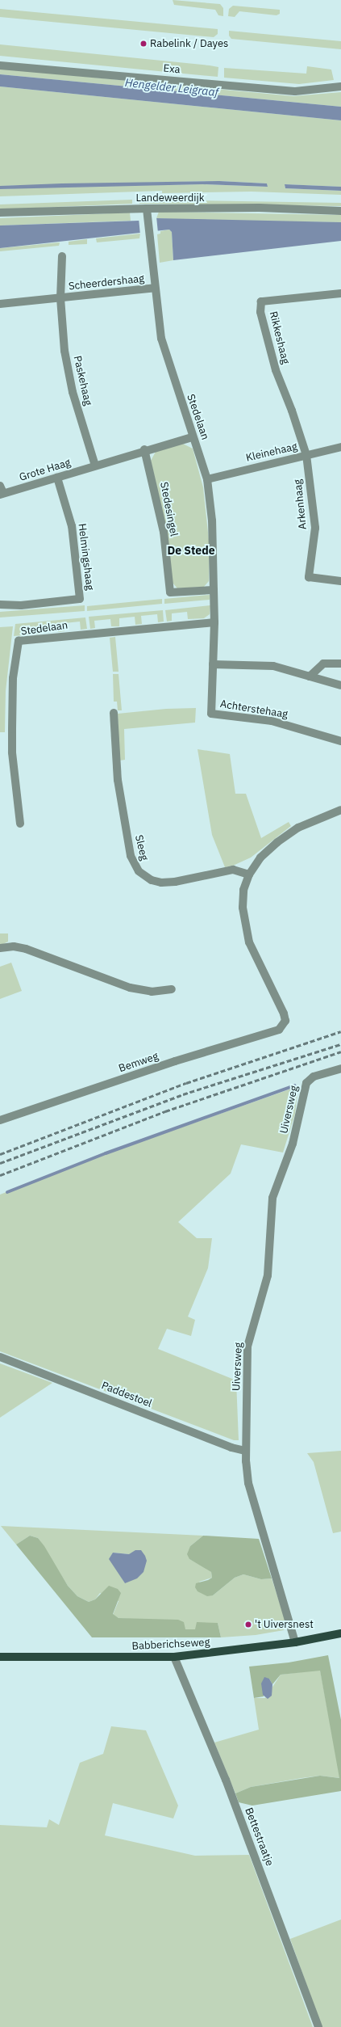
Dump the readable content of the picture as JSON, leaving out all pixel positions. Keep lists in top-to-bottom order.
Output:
{
  "streets": {
    "main road": ["Babberichseweg"],
    "street": [
      "Exa",
      "Landeweerdijk",
      "Scheerdershaag",
      "Rikkeshaag",
      "Paskehaag",
      "Stedelaan",
      "Kleinehaag",
      "Grote Haag",
      "Arkenhaag",
      "Stedesingel",
      "Helmingshaag",
      "Achterstehaag",
      "Sleeg",
      "Bemweg",
      "Uiversweg",
      "Paddestoel",
      "Bettestraatje"
    ]
  },
  "crossings": [
    ["Landeweerdijk", "Stedelaan"],
    ["Scheerdershaag", "Paskehaag"],
    ["Scheerdershaag", "Stedelaan"],
    ["Rikkeshaag", "Kleinehaag"],
    ["Rikkeshaag", "Arkenhaag"],
    ["Paskehaag", "Grote Haag"],
    ["Stedelaan", "Kleinehaag"],
    ["Stedelaan", "Stedesingel"],
    ["Stedelaan", "Achterstehaag"],
    ["Kleinehaag", "Arkenhaag"],
    ["Grote Haag", "Helmingshaag"],
    ["Stedesingel", "Achterstehaag"],
    ["Sleeg", "Bemweg"],
    ["Uiversweg", "Paddestoel"],
    ["Uiversweg", "Babberichseweg"],
    ["Babberichseweg", "Bettestraatje"]
  ],
  "districts": ["De Stede"],
  "water": ["Hengelder Leigraaf"],
  "places": ["Rabelink / Dayes", "'t Uiversnest"]
}
